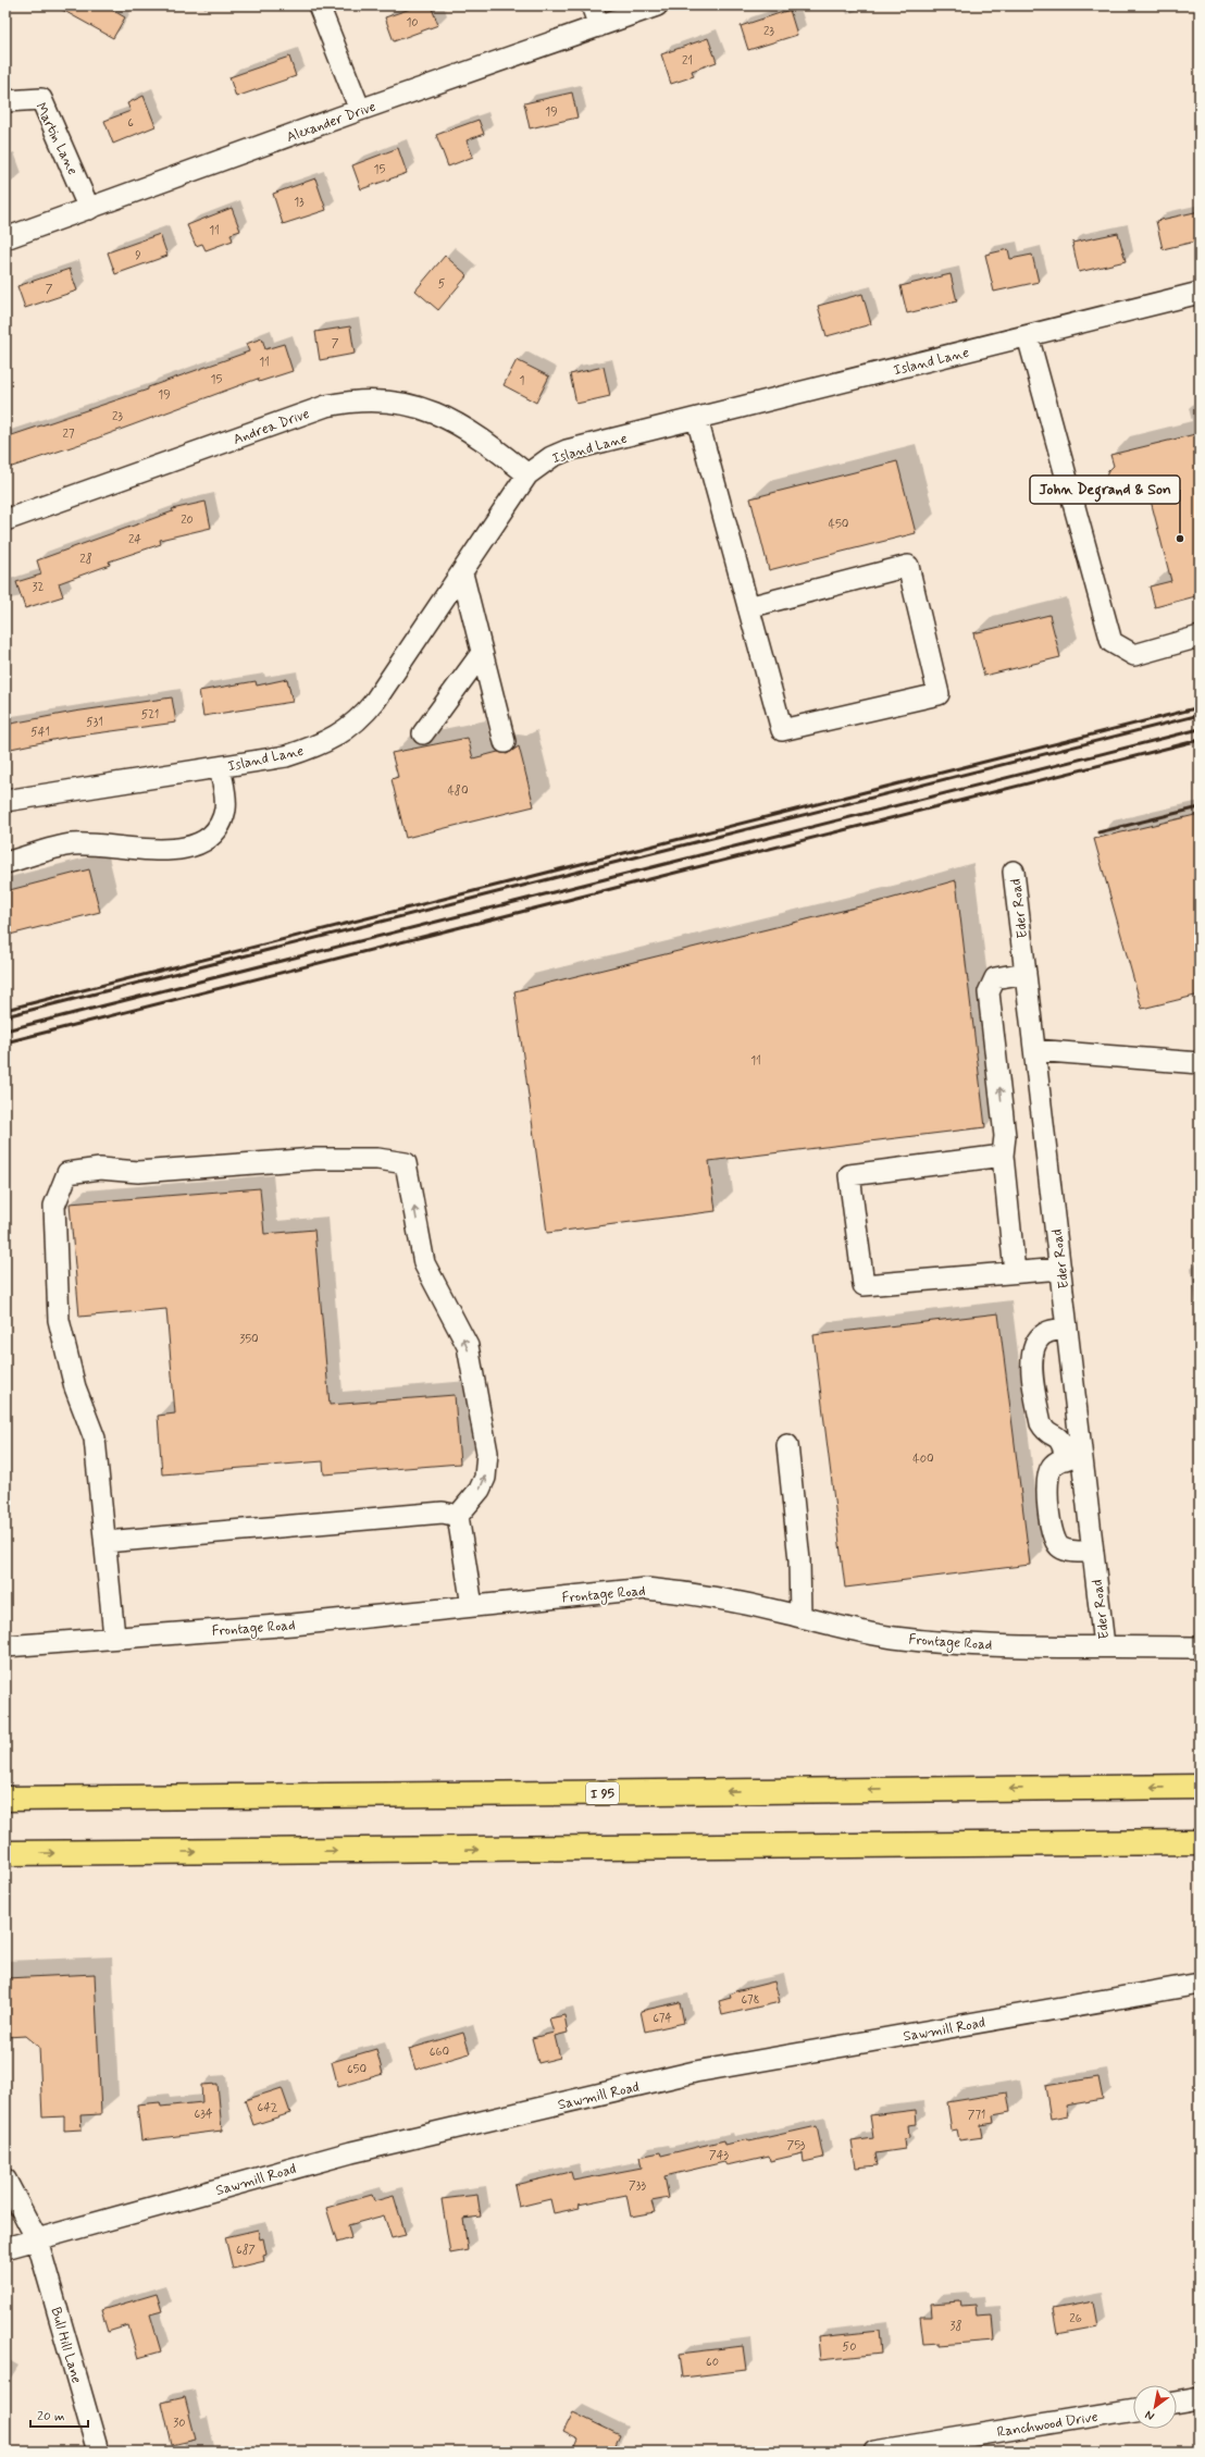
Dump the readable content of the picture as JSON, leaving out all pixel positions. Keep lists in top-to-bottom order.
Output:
{
  "streets": {
    "highway": ["I 95"],
    "street": [
      "Alexander Drive",
      "Martin Lane",
      "Island Lane",
      "Andrea Drive",
      "Eder Road",
      "Frontage Road",
      "Sawmill Road",
      "Bull Hill Lane",
      "Ranchwood Drive"
    ]
  },
  "crossings": [
    ["Alexander Drive", "Martin Lane"],
    ["Island Lane", "Andrea Drive"],
    ["Eder Road", "Frontage Road"],
    ["Sawmill Road", "Bull Hill Lane"]
  ],
  "places": ["John Degrand & Son"],
  "house_numbers": [
    "10",
    "23",
    "21",
    "19",
    "6",
    "15",
    "13",
    "11",
    "9",
    "5",
    "7",
    "7",
    "11",
    "15",
    "1",
    "19",
    "23",
    "27",
    "20",
    "450",
    "24",
    "28",
    "32",
    "521",
    "531",
    "541",
    "480",
    "11",
    "350",
    "400",
    "678",
    "674",
    "660",
    "650",
    "642",
    "634",
    "771",
    "753",
    "743",
    "733",
    "687",
    "26",
    "38",
    "50",
    "60",
    "30"
  ],
  "scale_bar": "20 m",
  "north": "bottom left"
}
